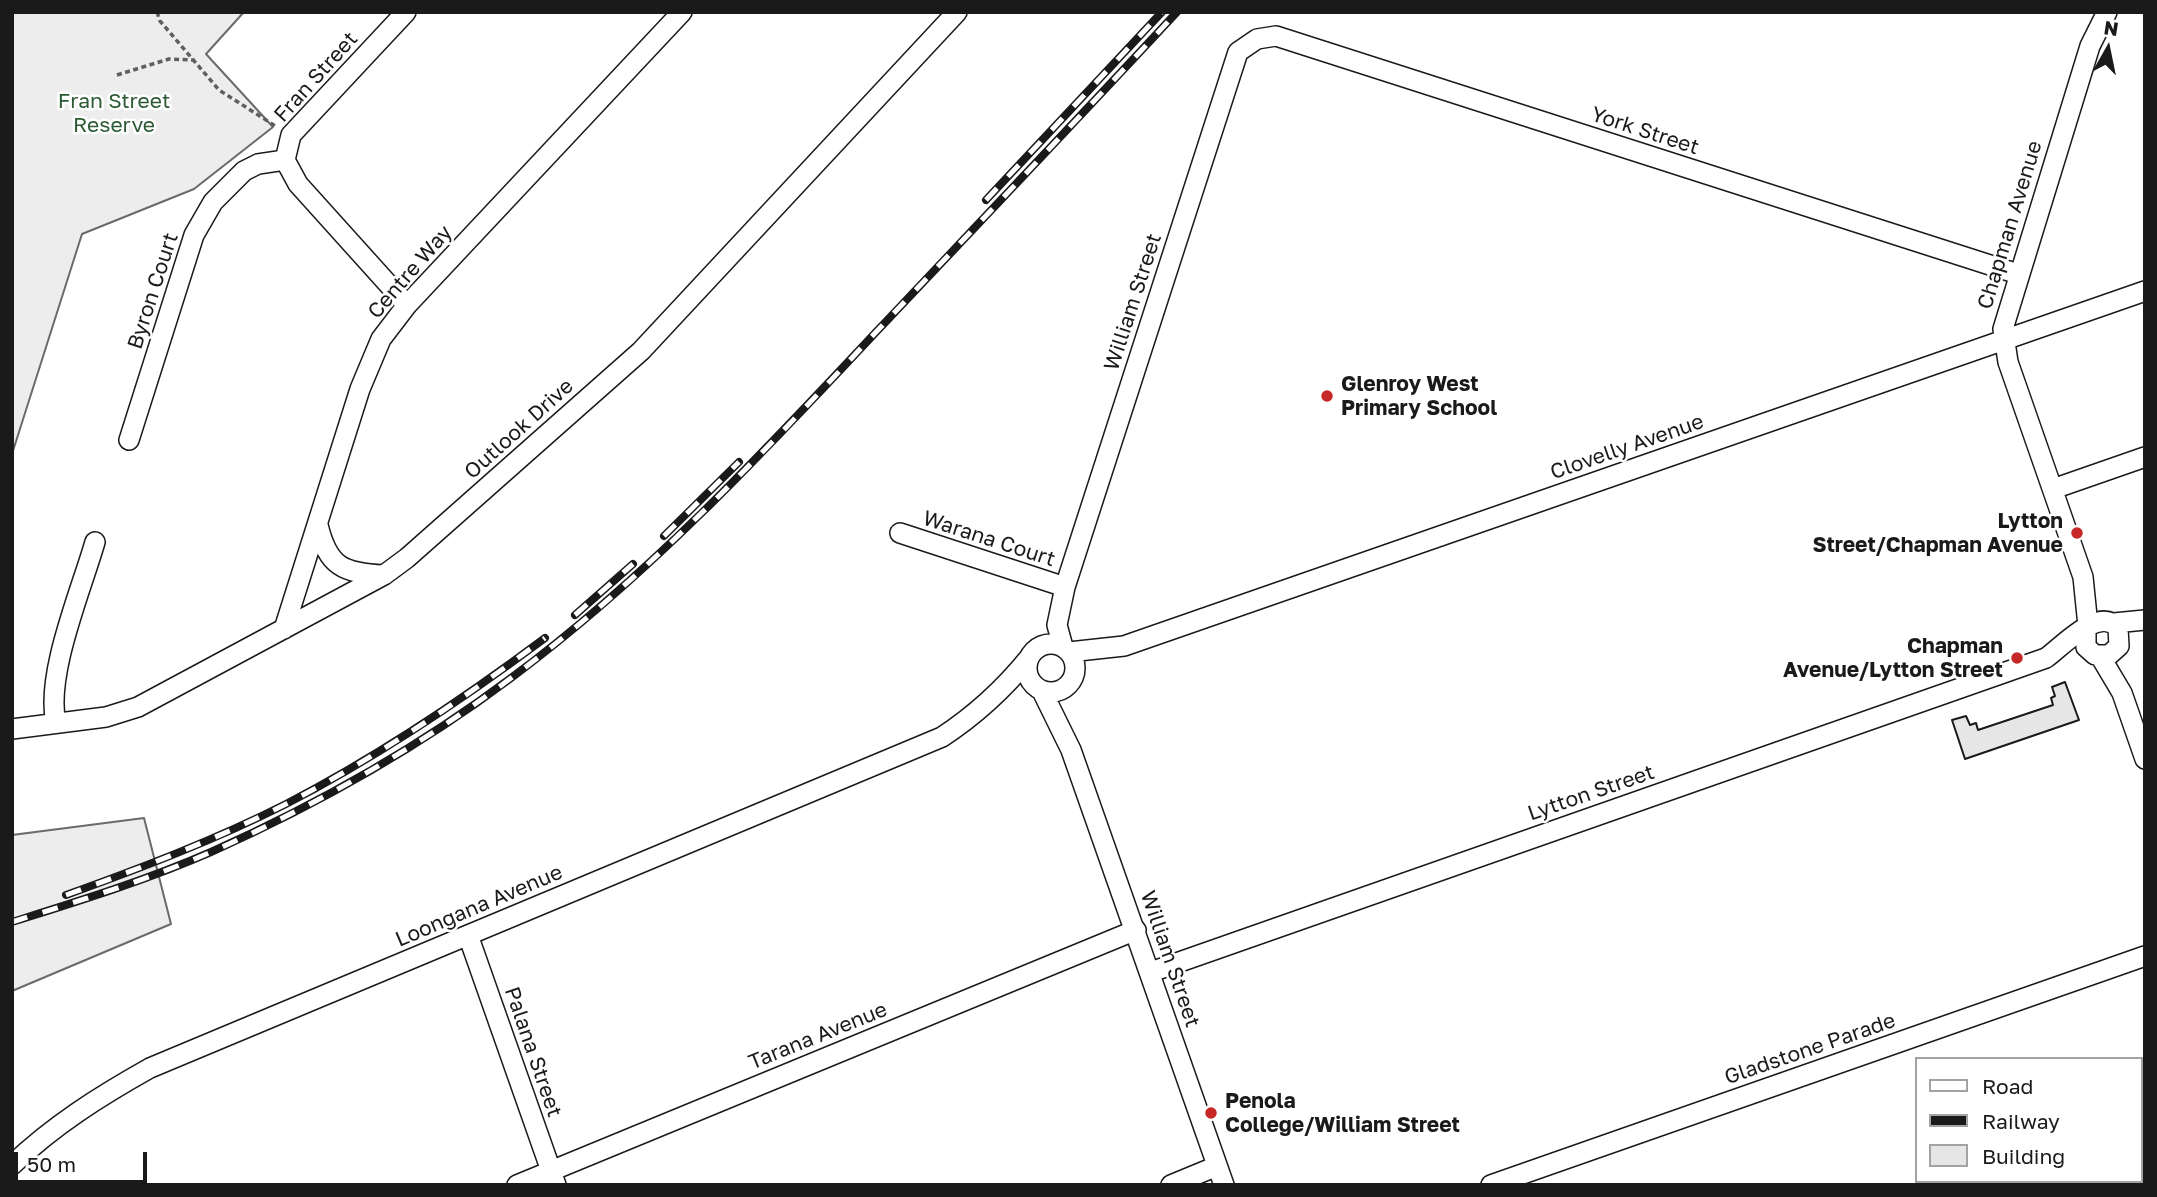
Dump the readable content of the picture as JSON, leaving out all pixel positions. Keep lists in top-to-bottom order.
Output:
{
  "streets": {
    "street": [
      "Fran Street",
      "York Street",
      "Chapman Avenue",
      "Centre Way",
      "Byron Court",
      "William Street",
      "Outlook Drive",
      "Clovelly Avenue",
      "Warana Court",
      "Lytton Street",
      "Loongana Avenue",
      "Tarana Avenue",
      "Gladstone Parade",
      "Palana Street"
    ]
  },
  "crossings": [
    ["Fran Street", "Byron Court"],
    ["York Street", "Chapman Avenue"],
    ["York Street", "William Street"],
    ["Chapman Avenue", "Clovelly Avenue"],
    ["Chapman Avenue", "Lytton Street"],
    ["Centre Way", "Outlook Drive"],
    ["William Street", "Clovelly Avenue"],
    ["William Street", "Warana Court"],
    ["William Street", "Lytton Street"],
    ["William Street", "Loongana Avenue"],
    ["William Street", "Tarana Avenue"],
    ["Clovelly Avenue", "Loongana Avenue"],
    ["Loongana Avenue", "Palana Street"],
    ["Tarana Avenue", "Palana Street"]
  ],
  "parks": ["Fran Street Reserve"],
  "places": [
    "Glenroy West Primary School",
    "Lytton Street/Chapman Avenue",
    "Chapman Avenue/Lytton Street",
    "Penola College/William Street"
  ],
  "legend": ["Road", "Railway", "Building"],
  "scale_bar": "50 m",
  "north": "top"
}
